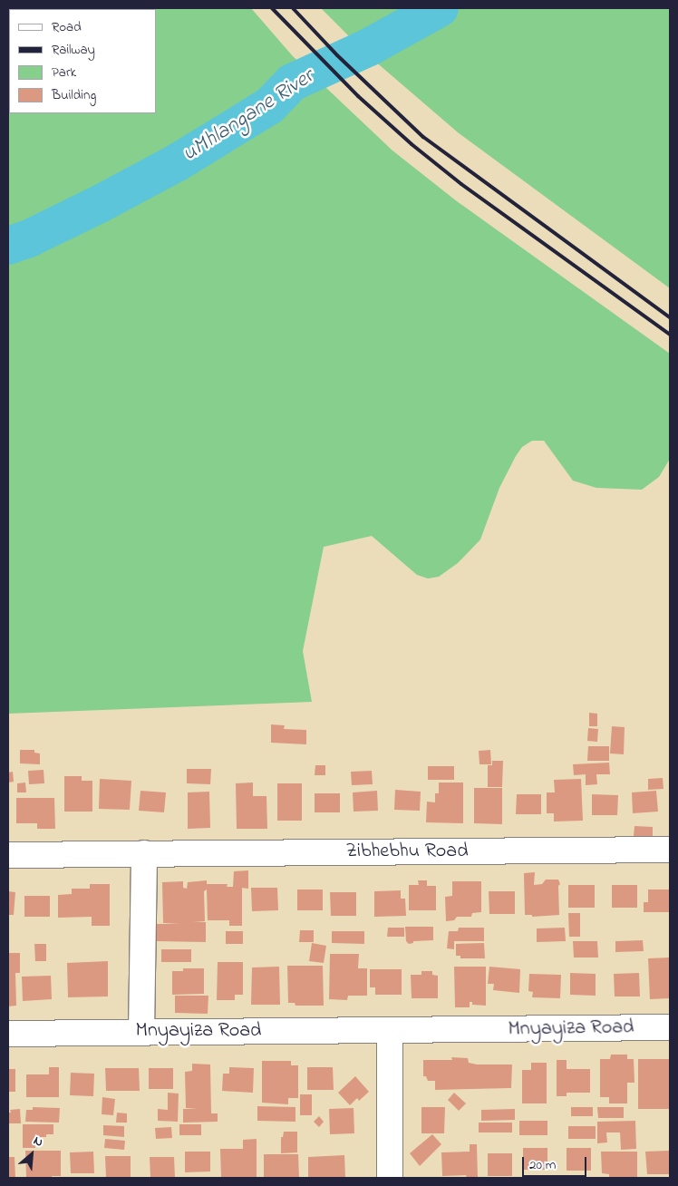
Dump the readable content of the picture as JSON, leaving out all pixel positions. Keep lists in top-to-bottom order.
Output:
{
  "streets": {
    "street": ["Zibhebhu Road", "Mnyayiza Road"]
  },
  "water": ["uMhlangane River"],
  "legend": [
    "Road",
    "Railway",
    "Park",
    "Building"
  ],
  "scale_bar": "20 m",
  "north": "top right"
}
